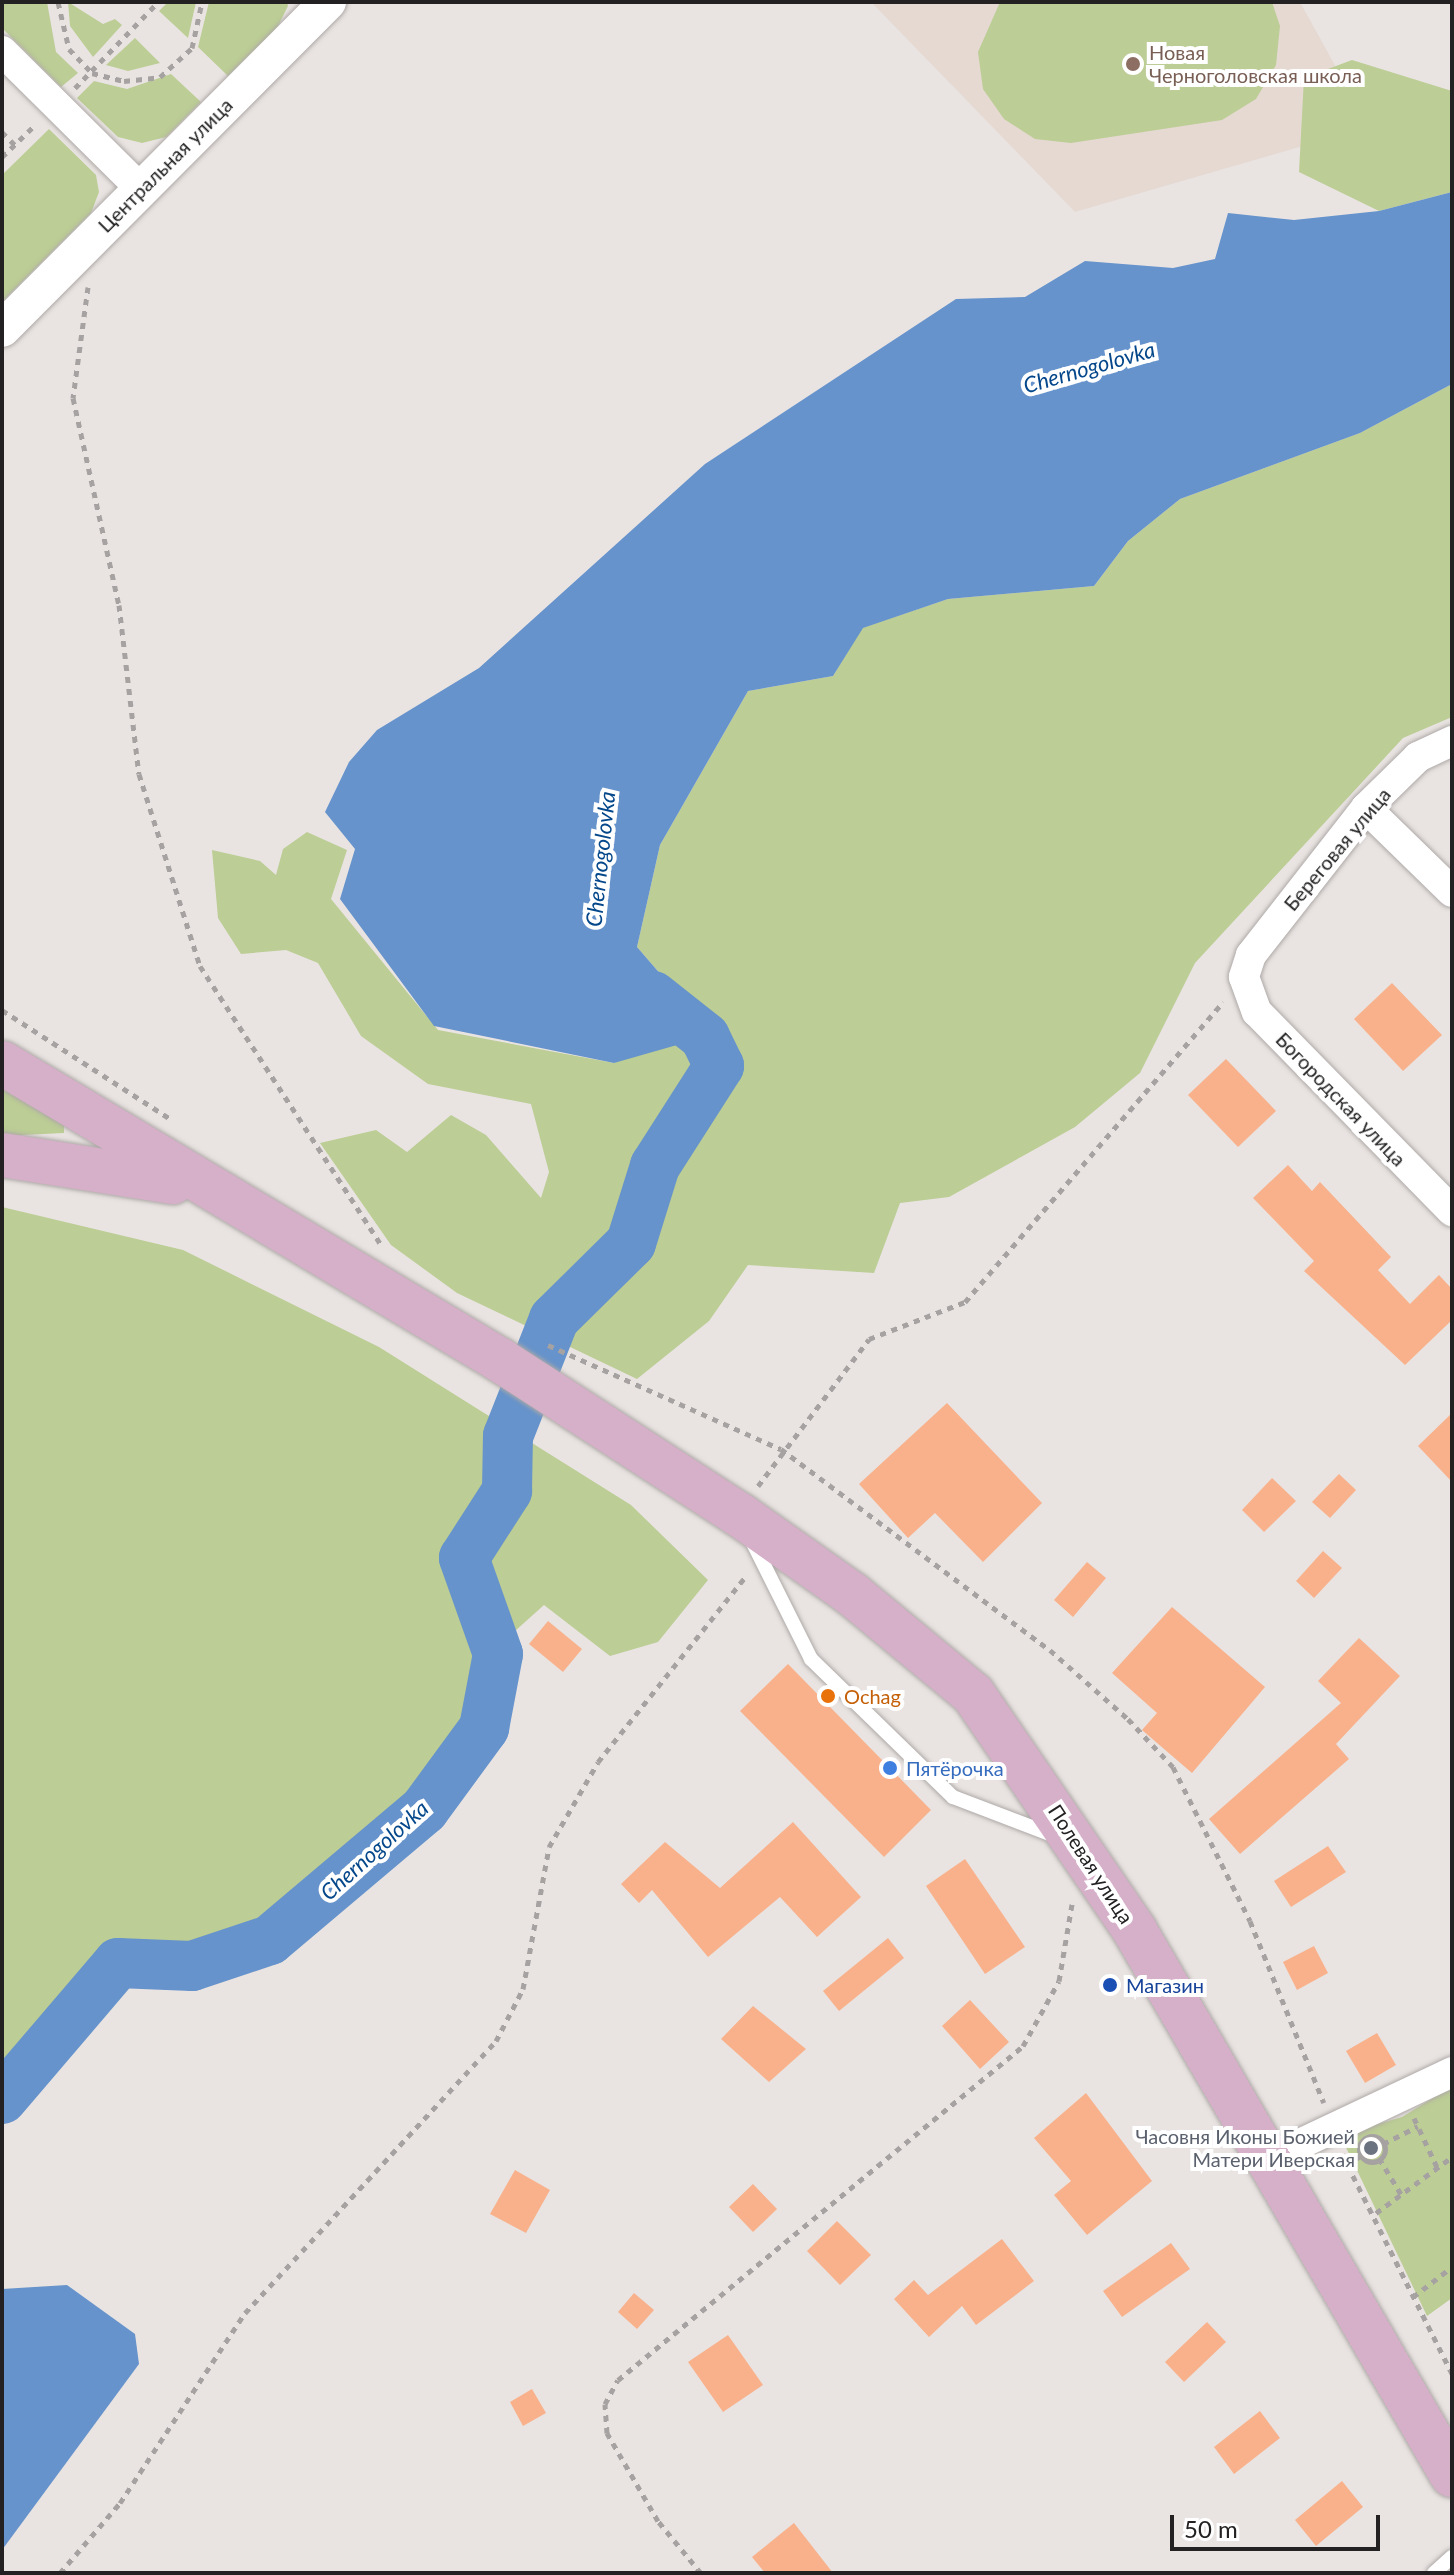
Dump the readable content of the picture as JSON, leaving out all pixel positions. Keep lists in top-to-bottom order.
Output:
{
  "streets": {
    "main road": ["Полевая улица"],
    "street": ["Центральная улица", "Береговая улица", "Богородская улица"]
  },
  "crossings": [
    ["Береговая улица", "Богородская улица"]
  ],
  "water": ["Chernogolovka"],
  "places": [
    "Новая Черноголовская школа",
    "Ochag",
    "Пятёрочка",
    "Магазин",
    "Часовня Иконы Божией Матери Иверская"
  ],
  "scale_bar": "50 m"
}
